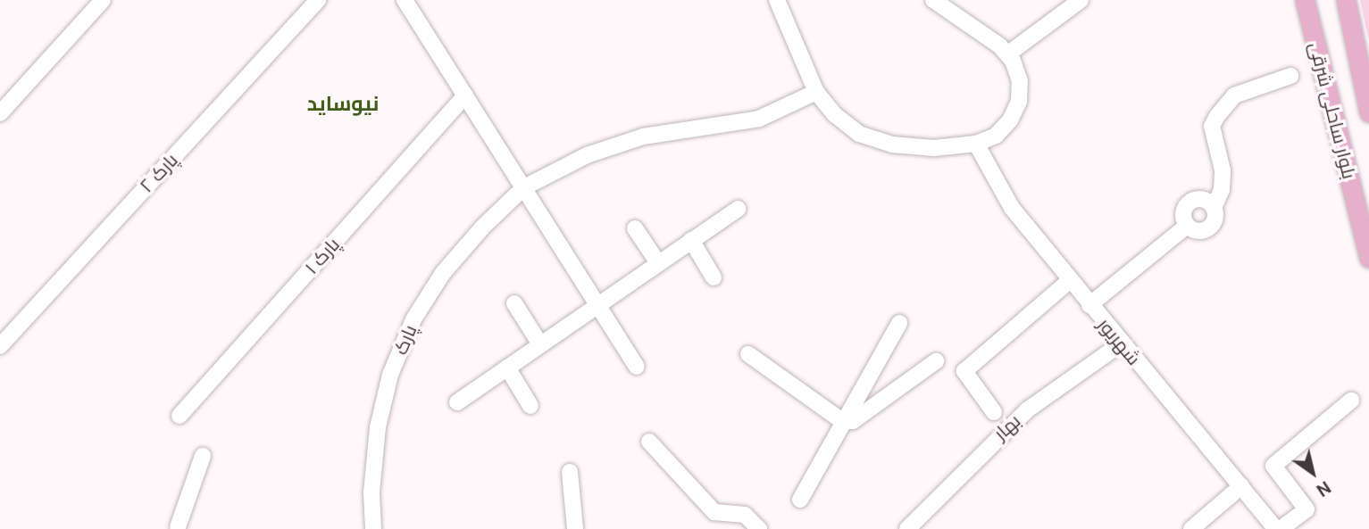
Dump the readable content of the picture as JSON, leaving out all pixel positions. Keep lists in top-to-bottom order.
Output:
{
  "streets": {
    "main road": ["بلوار ساحلی شرقی"],
    "street": [
      "پارک ۲",
      "پارک ۱",
      "پارک",
      "شهریور",
      "بهار"
    ]
  },
  "crossings": [
    ["شهریور", "بهار"]
  ],
  "districts": ["نیوساید"],
  "north": "bottom right"
}
